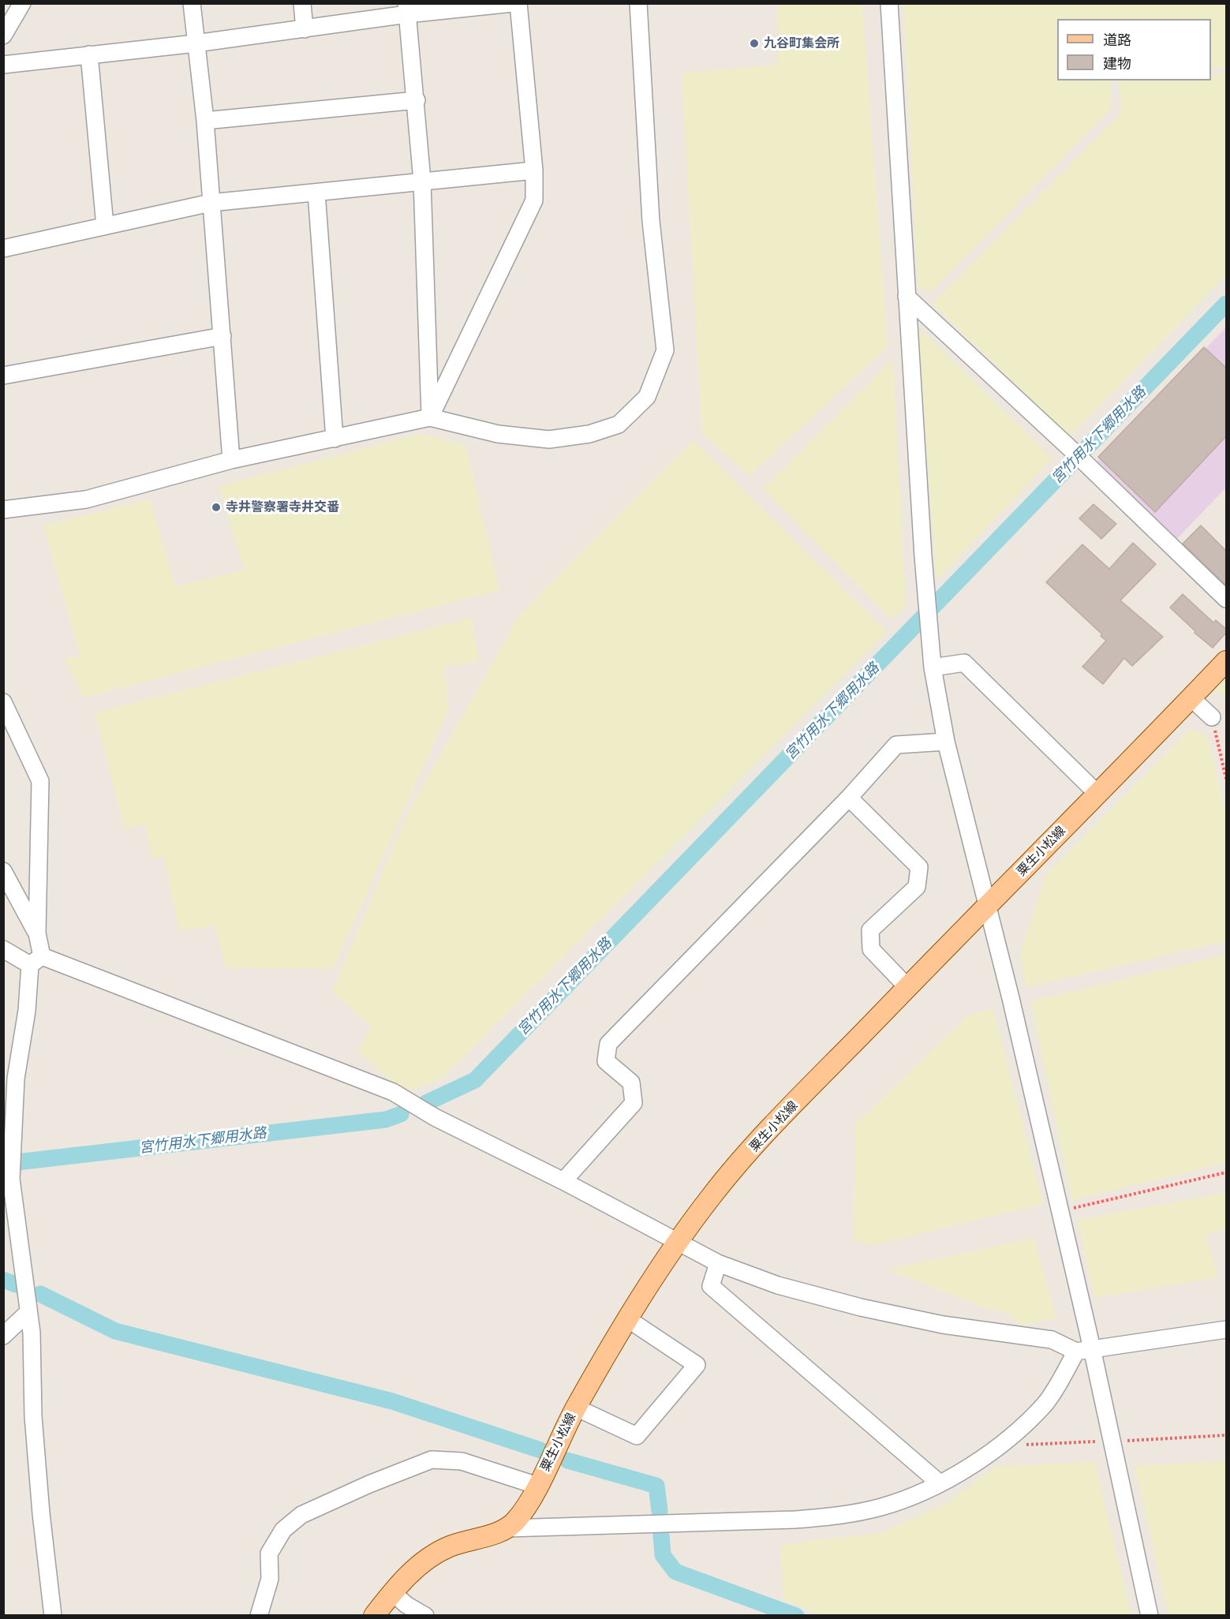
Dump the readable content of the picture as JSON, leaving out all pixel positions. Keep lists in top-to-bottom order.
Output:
{
  "streets": {
    "main road": ["粟生小松線"]
  },
  "water": ["宮竹用水下郷用水路"],
  "places": ["九谷町集会所", "寺井警察署寺井交番"],
  "legend": ["道路", "建物"]
}
